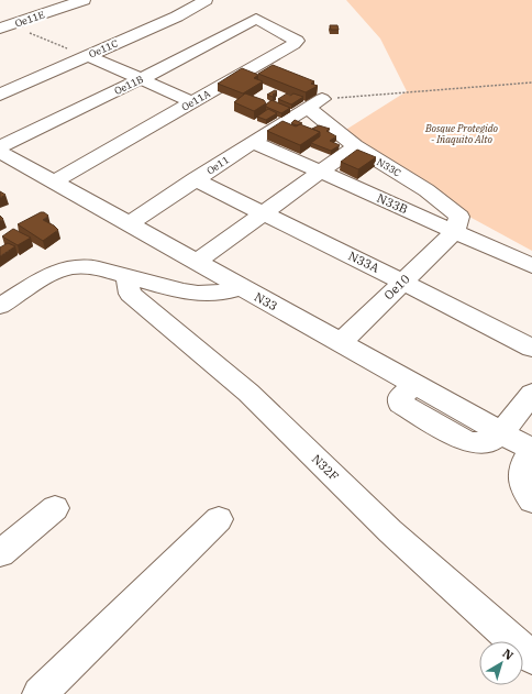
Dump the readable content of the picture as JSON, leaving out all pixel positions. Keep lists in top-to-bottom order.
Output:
{
  "streets": {
    "street": [
      "Oe11E",
      "Oe11C",
      "Oe11B",
      "Oe11A",
      "Oe11",
      "N33C",
      "N33B",
      "N33A",
      "Oe10",
      "N33",
      "N32F"
    ]
  },
  "crossings": [
    ["Oe11B", "Oe11A"],
    ["Oe11A", "N33"],
    ["Oe11", "N33C"],
    ["Oe11", "N33B"],
    ["Oe11", "N33A"],
    ["Oe11", "N33"],
    ["N33C", "N33B"],
    ["N33C", "Oe10"],
    ["N33B", "Oe10"],
    ["N33A", "Oe10"],
    ["Oe10", "N33"]
  ],
  "parks": ["Bosque Protegido - Iñaquito Alto"],
  "north": "top right"
}
